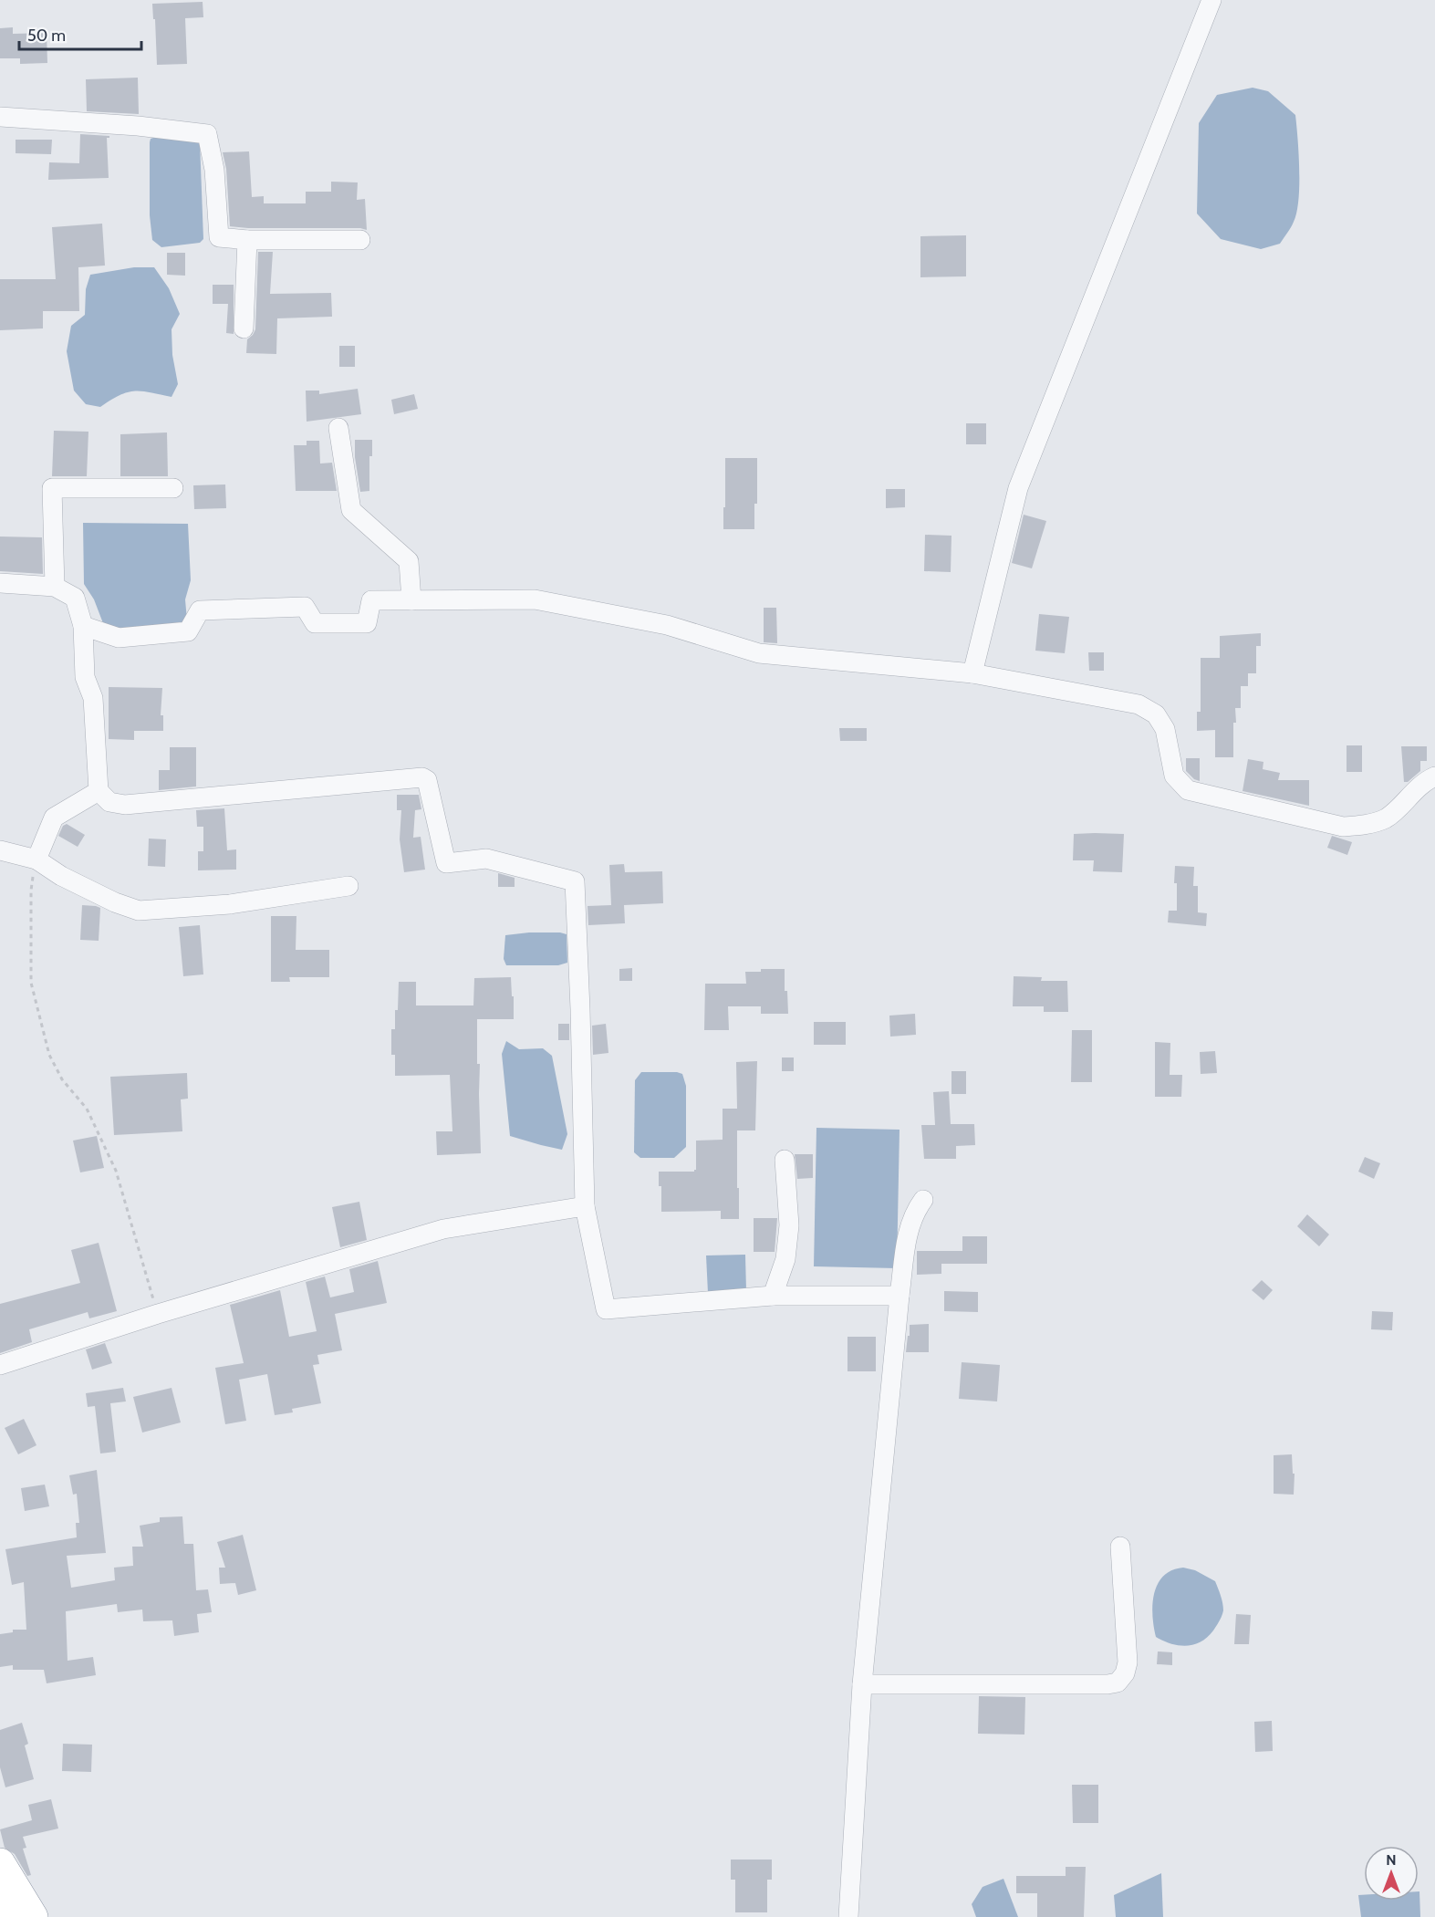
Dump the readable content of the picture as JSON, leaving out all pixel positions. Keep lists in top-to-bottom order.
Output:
{
  "scale_bar": "50 m",
  "north": "top"
}
